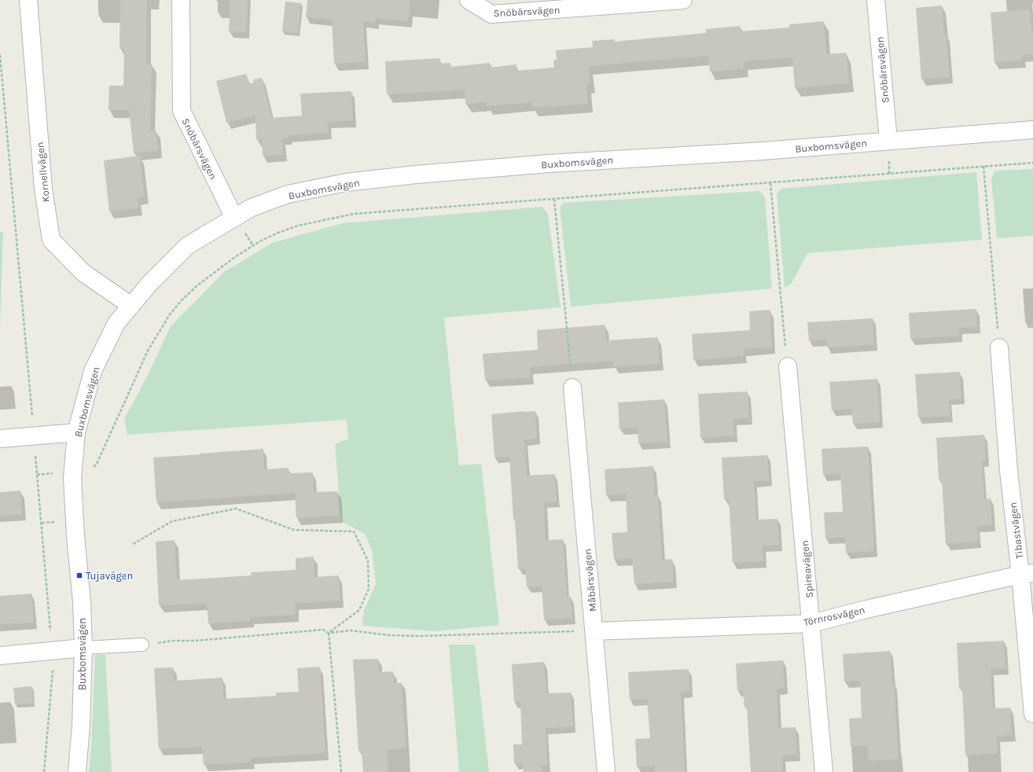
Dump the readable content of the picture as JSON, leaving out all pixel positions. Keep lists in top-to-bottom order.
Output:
{
  "streets": {
    "street": [
      "Snöbärsvägen",
      "Buxbomsvägen",
      "Kornellvägen",
      "Tibastvägen",
      "Spireavägen",
      "Måbärsvägen",
      "Törnrosvägen"
    ]
  },
  "crossings": [
    ["Snöbärsvägen", "Buxbomsvägen"],
    ["Buxbomsvägen", "Kornellvägen"],
    ["Tibastvägen", "Törnrosvägen"],
    ["Spireavägen", "Törnrosvägen"],
    ["Måbärsvägen", "Törnrosvägen"]
  ],
  "places": {
    "transit": ["Tujavägen"]
  }
}
